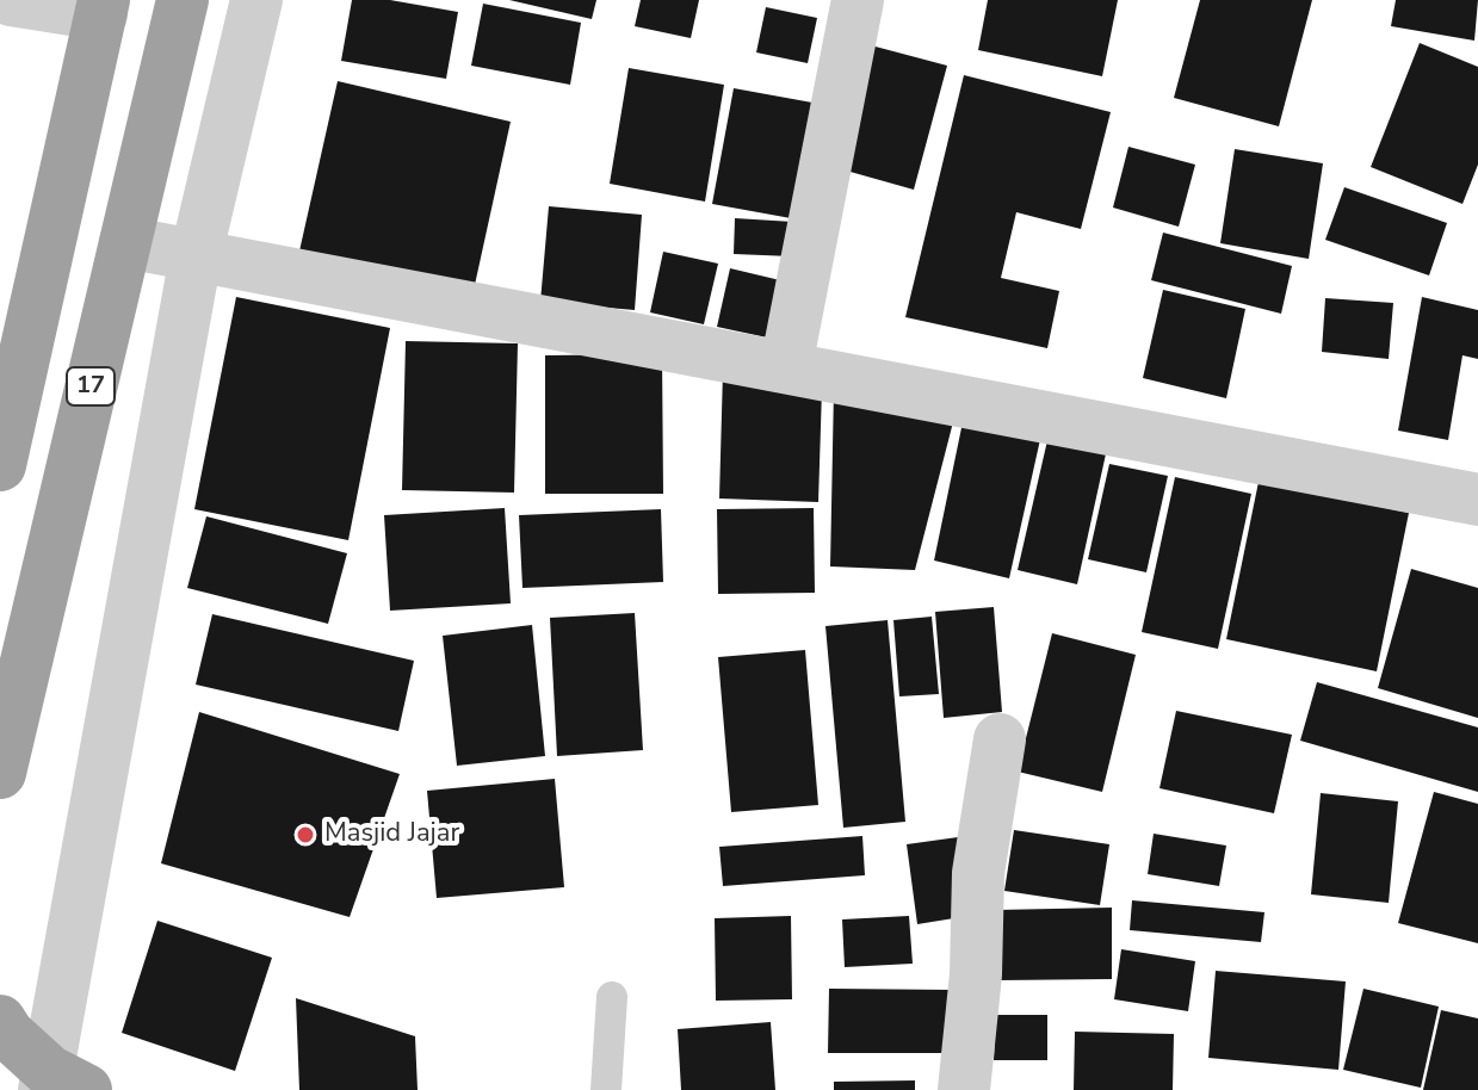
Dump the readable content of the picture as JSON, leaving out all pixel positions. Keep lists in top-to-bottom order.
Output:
{
  "streets": {
    "highway": ["17"]
  },
  "places": ["Masjid Jajar"]
}
